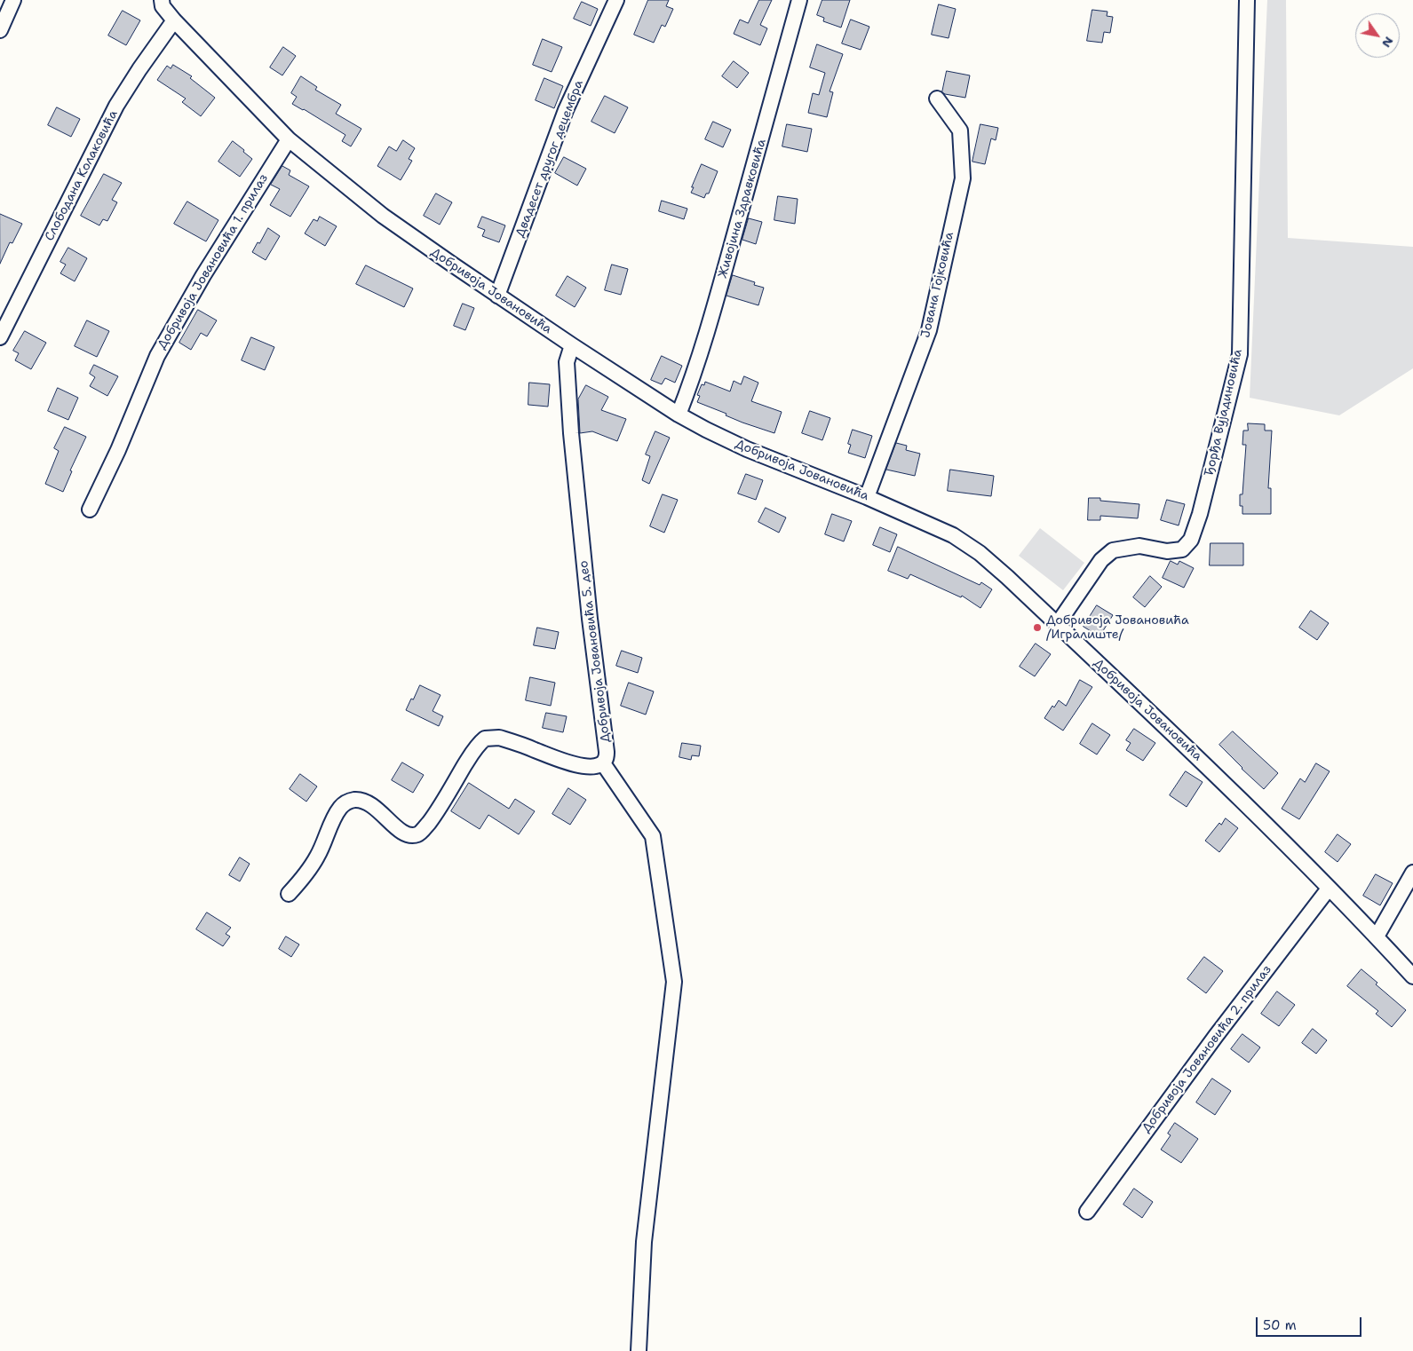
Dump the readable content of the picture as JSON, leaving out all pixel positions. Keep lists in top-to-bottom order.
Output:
{
  "streets": {
    "street": [
      "Двадесет другог децембра",
      "Слободана Колаковића",
      "Живојина Здравковића",
      "Добривоја Јовановића 1. прилаз",
      "Јована Гојковића",
      "Добривоја Јовановића",
      "Ђорђа Вујадиновића",
      "Добривоја Јовановића 5. део",
      "Добривоја Јовановића 2. прилаз"
    ]
  },
  "crossings": [
    ["Двадесет другог децембра", "Добривоја Јовановића"],
    ["Слободана Колаковића", "Добривоја Јовановића"],
    ["Живојина Здравковића", "Добривоја Јовановића"],
    ["Добривоја Јовановића 1. прилаз", "Добривоја Јовановића"],
    ["Јована Гојковића", "Добривоја Јовановића"],
    ["Добривоја Јовановића", "Ђорђа Вујадиновића"],
    ["Добривоја Јовановића", "Добривоја Јовановића 5. део"],
    ["Добривоја Јовановића", "Добривоја Јовановића 2. прилаз"]
  ],
  "places": ["Добривоја Јовановића /Игралиште/"],
  "scale_bar": "50 m",
  "north": "bottom right"
}
